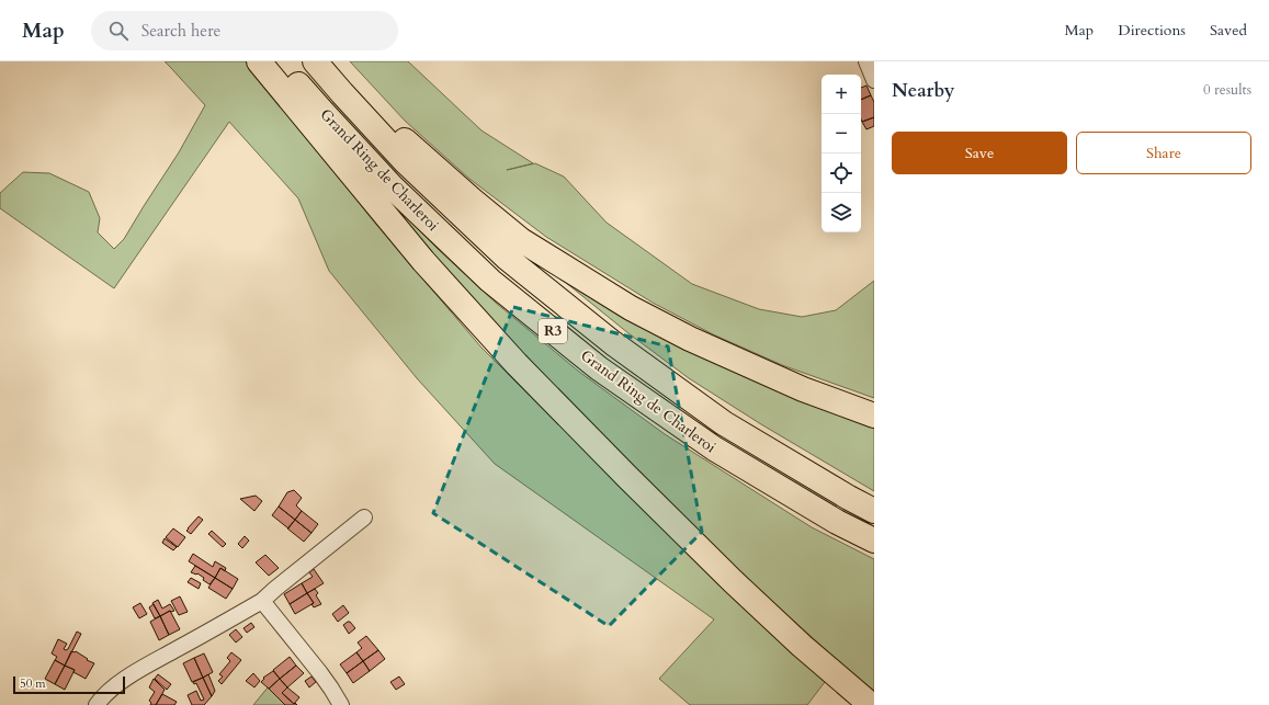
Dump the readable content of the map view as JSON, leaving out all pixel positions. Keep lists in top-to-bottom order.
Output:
{
  "streets": {
    "highway": ["Grand Ring de Charleroi", "R3"]
  },
  "scale_bar": "50 m",
  "page": {
    "header": "Map",
    "search": "Search here",
    "nav": ["Map", "Directions", "Saved"],
    "heading": ["Nearby", "0 results"],
    "map_buttons": ["+", "−"],
    "buttons": ["Save", "Share"],
    "scale": "50 m"
  }
}
